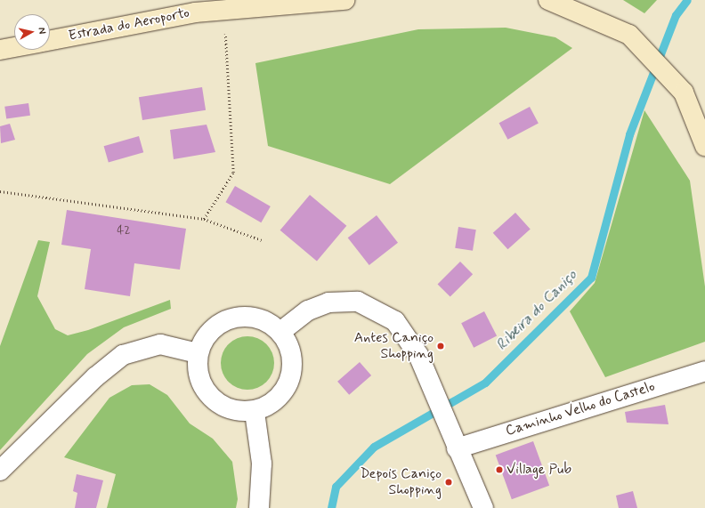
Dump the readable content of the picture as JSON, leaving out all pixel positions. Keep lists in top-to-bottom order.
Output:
{
  "streets": {
    "main road": ["Estrada do Aeroporto"],
    "street": ["Caminho Velho do Castelo"]
  },
  "water": ["Ribeira do Caniço"],
  "places": ["Antes Caniço Shopping", "Village Pub", "Depois Caniço Shopping"],
  "house_numbers": ["42"],
  "north": "right"
}
